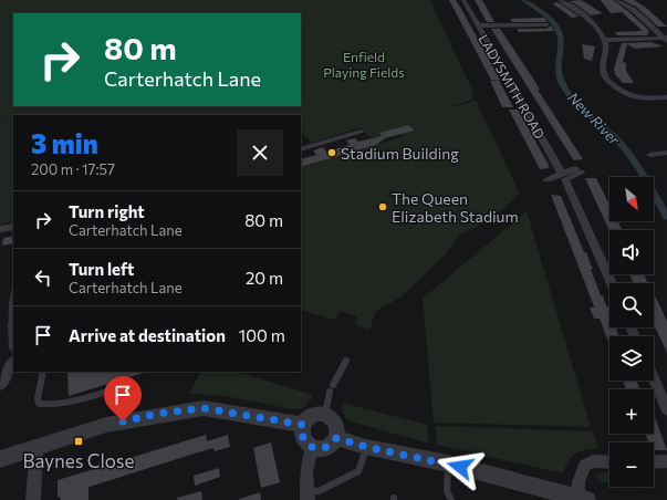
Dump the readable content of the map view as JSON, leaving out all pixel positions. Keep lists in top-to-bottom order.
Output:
{
  "streets": {
    "street": ["LADYSMITH ROAD"]
  },
  "water": ["New River"],
  "parks": ["Enfield Playing Fields"],
  "places": {
    "other": ["Stadium Building", "The Queen Elizabeth Stadium"],
    "transit": ["Baynes Close"]
  },
  "north": "bottom right",
  "page": {
    "turn": ["80 m", "Carterhatch Lane"],
    "heading": ["3 min", "200 m · 17:57"],
    "map_buttons": ["+", "−"],
    "list": [
      {
        "name": "Turn right",
        "note": "Carterhatch Lane",
        "value": "80 m"
      },
      {
        "name": "Turn left",
        "note": "Carterhatch Lane",
        "value": "20 m"
      },
      {
        "name": "Arrive at destination",
        "value": "100 m"
      }
    ]
  }
}
